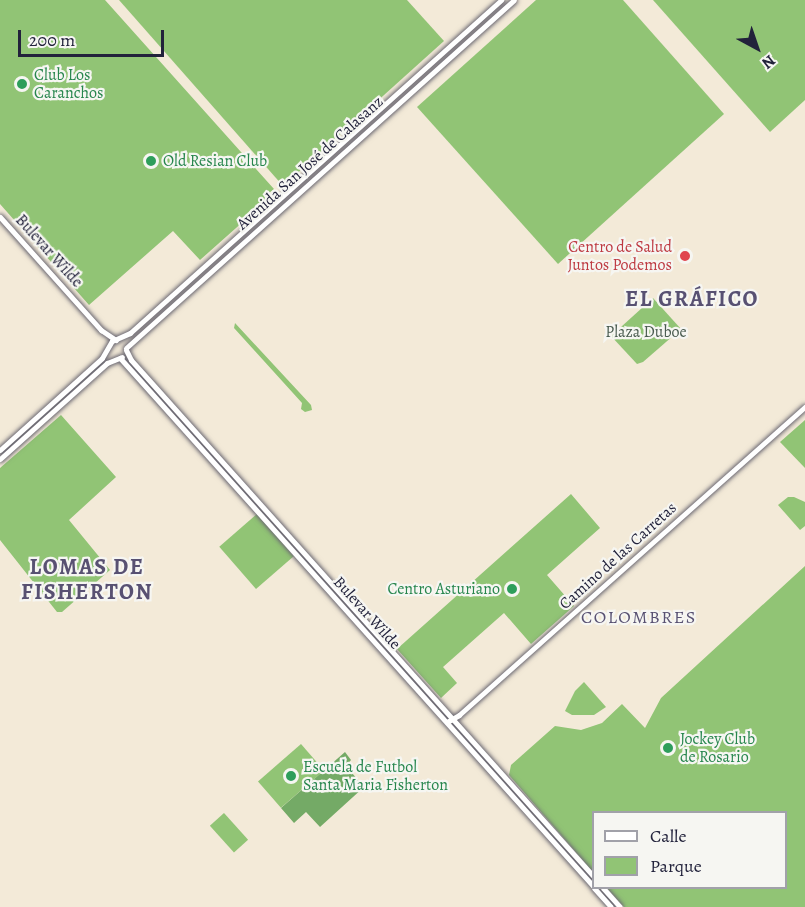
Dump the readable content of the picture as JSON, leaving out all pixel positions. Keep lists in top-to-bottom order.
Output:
{
  "streets": {
    "main road": ["Avenida San José de Calasanz", "Bulevar Wilde", "Camino de las Carretas"]
  },
  "crossings": [
    ["Avenida San José de Calasanz", "Bulevar Wilde"],
    ["Bulevar Wilde", "Camino de las Carretas"]
  ],
  "districts": ["EL GRÁFICO", "LOMAS DE FISHERTON", "COLOMBRES"],
  "parks": ["Plaza Duboe"],
  "places": [
    "Club Los Caranchos",
    "Old Resian Club",
    "Centro de Salud Juntos Podemos",
    "Centro Asturiano",
    "Jockey Club de Rosario",
    "Escuela de Futbol Santa Maria Fisherton"
  ],
  "legend": ["Calle", "Parque"],
  "scale_bar": "200 m",
  "north": "bottom right"
}
